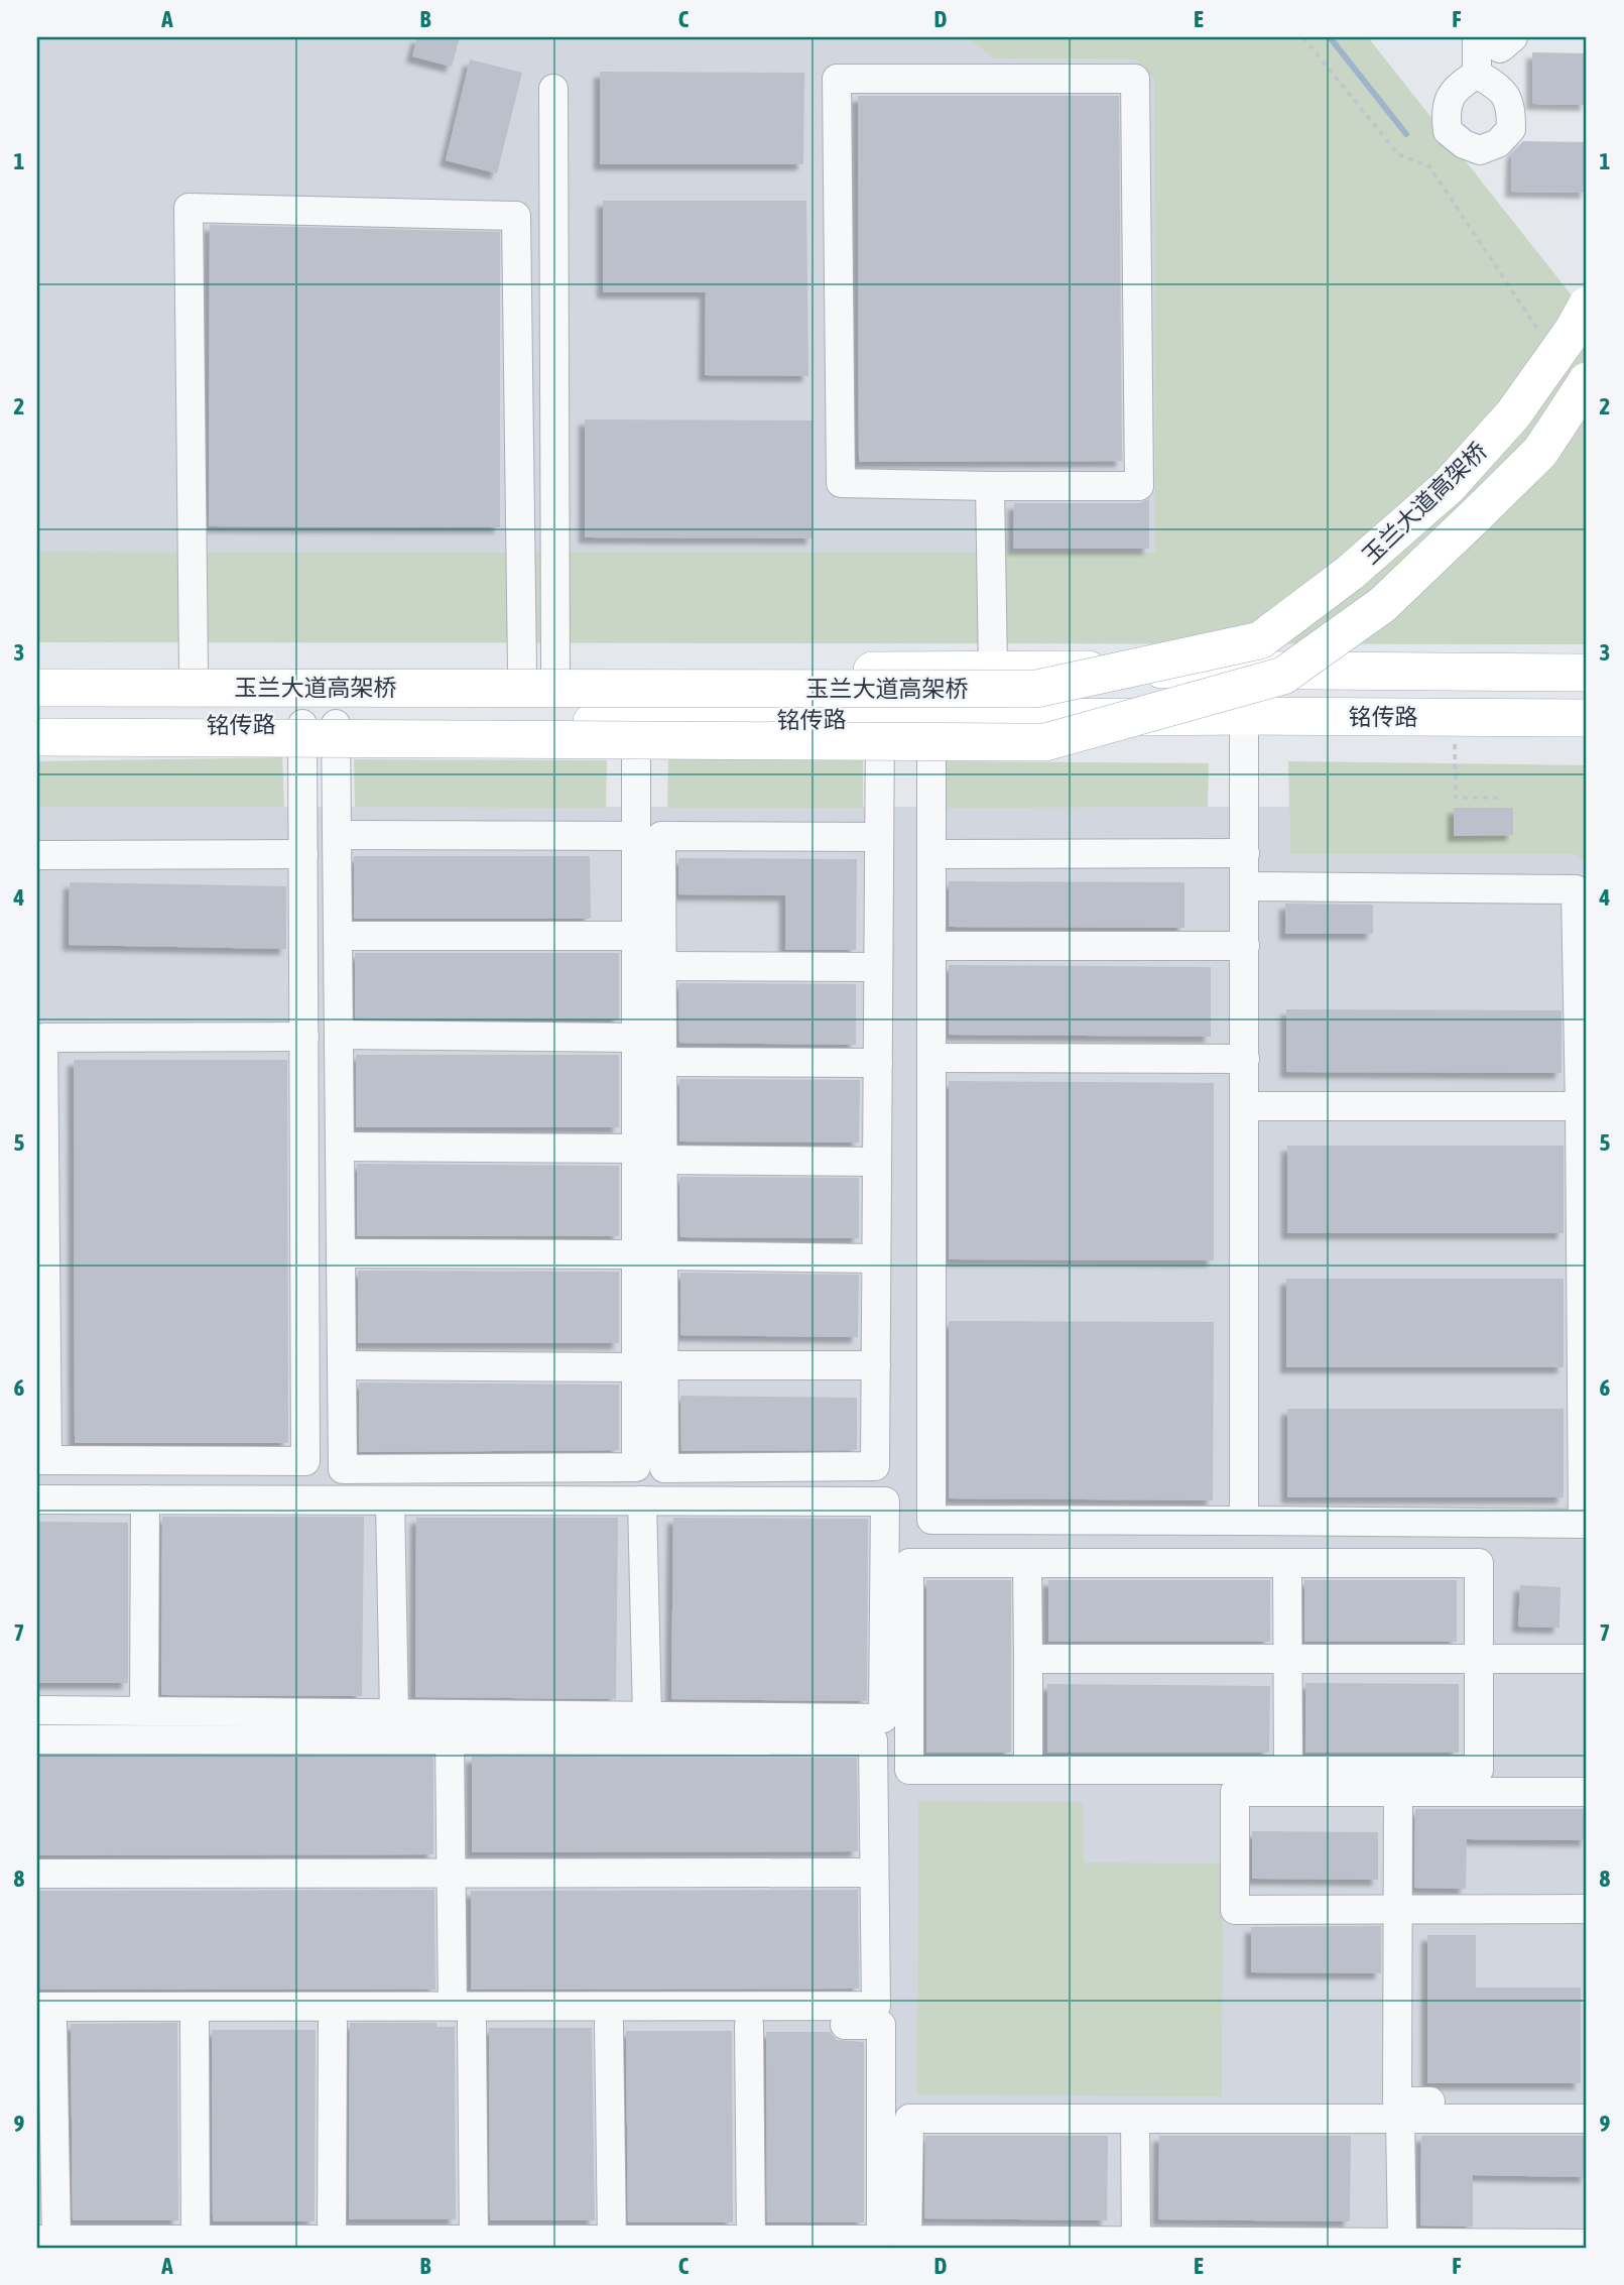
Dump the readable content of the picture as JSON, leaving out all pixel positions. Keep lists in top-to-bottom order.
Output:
{
  "streets": {
    "main road": ["玉兰大道高架桥", "铭传路"]
  },
  "grid": {
    "columns": [
      "A",
      "B",
      "C",
      "D",
      "E",
      "F"
    ],
    "rows": [
      "1",
      "2",
      "3",
      "4",
      "5",
      "6",
      "7",
      "8",
      "9"
    ]
  }
}
